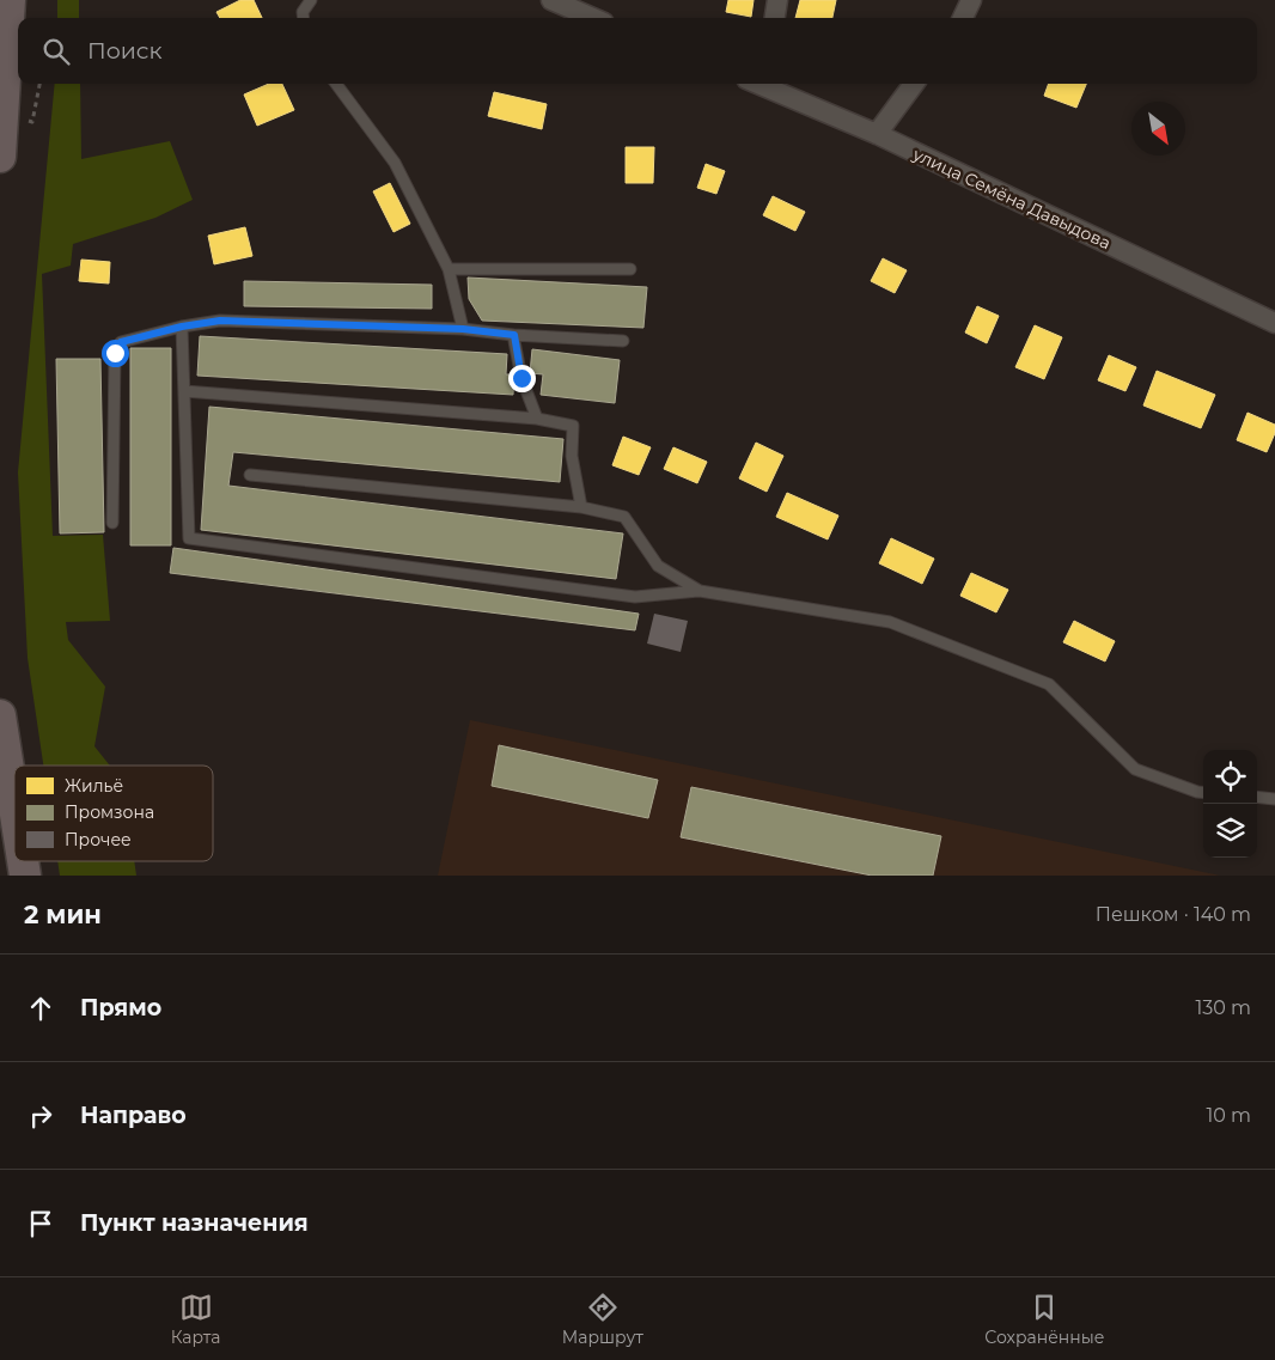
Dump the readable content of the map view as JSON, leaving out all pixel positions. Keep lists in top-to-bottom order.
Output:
{
  "streets": {
    "street": ["улица Семёна Давыдова"]
  },
  "legend": ["Жильё", "Промзона", "Прочее"],
  "north": "bottom right",
  "page": {
    "search": "Поиск",
    "heading": ["2 мин", "Пешком · 140 m"],
    "list": [
      ["Прямо", "130 m"],
      ["Направо", "10 m"],
      "Пункт назначения"
    ],
    "nav": ["Карта", "Маршрут", "Сохранённые"]
  }
}
